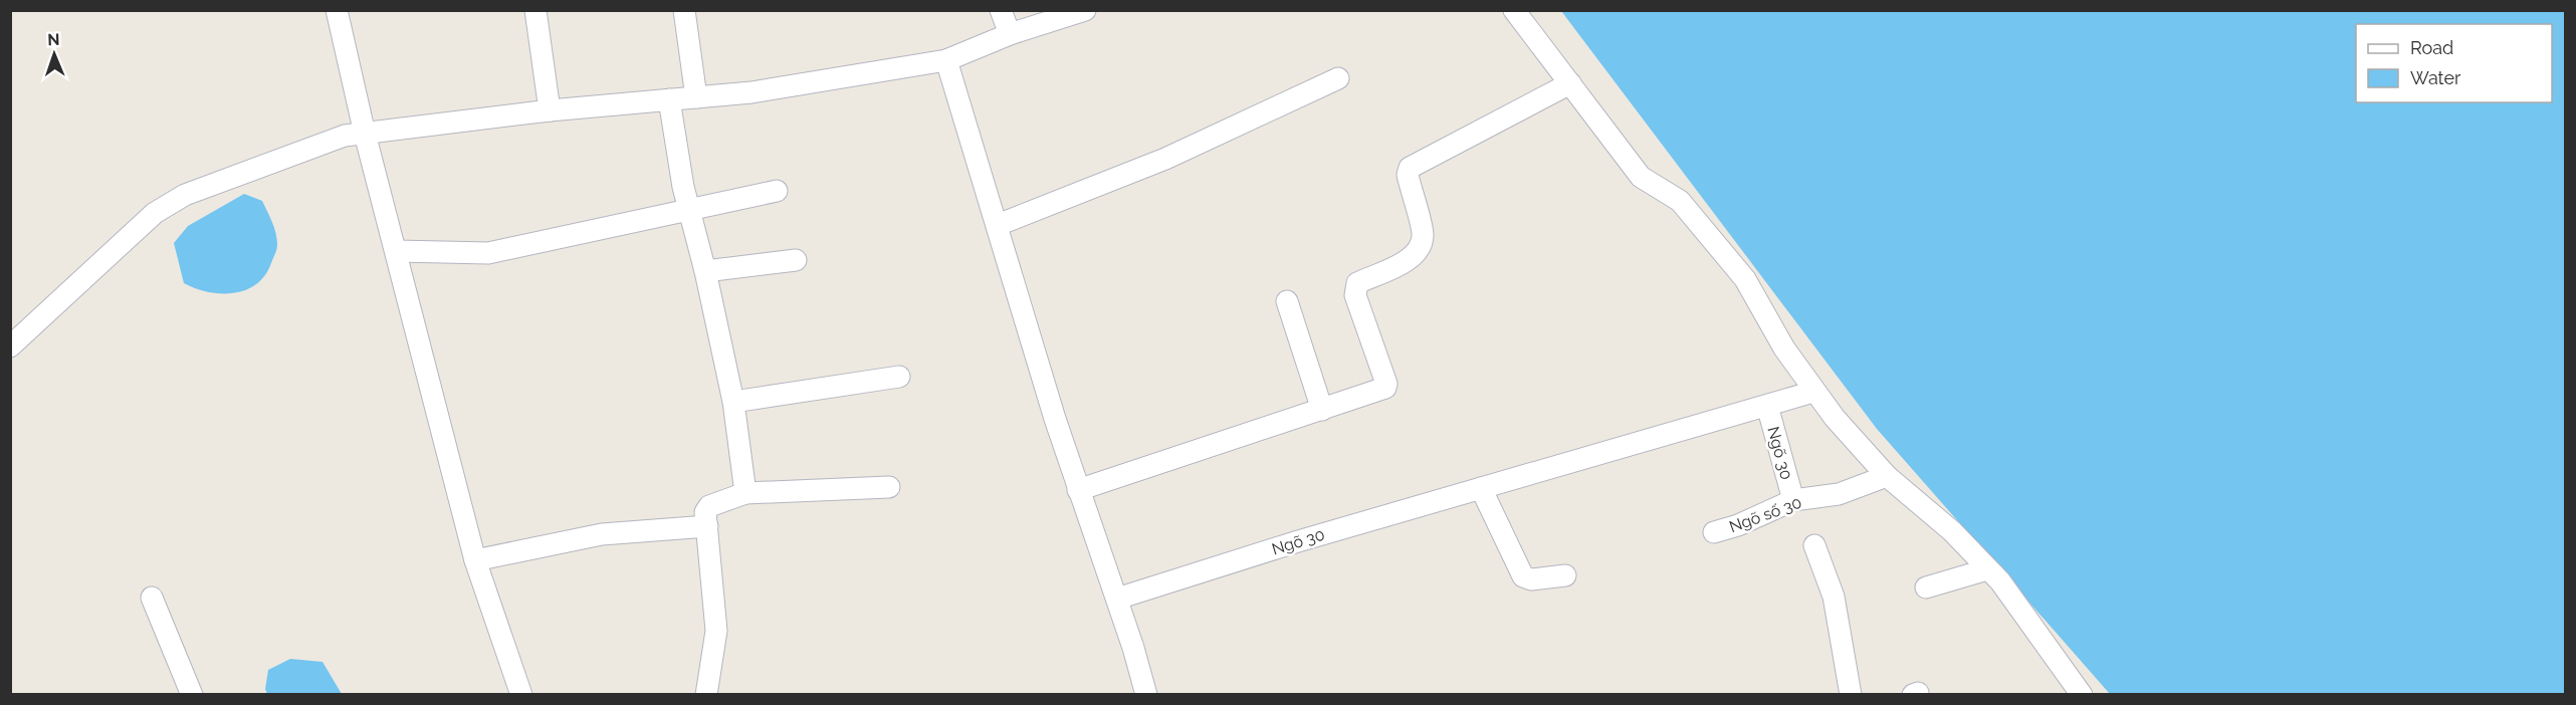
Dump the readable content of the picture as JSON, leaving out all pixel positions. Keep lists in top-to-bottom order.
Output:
{
  "streets": {
    "street": ["Ngõ 30", "Ngõ số 30"]
  },
  "crossings": [
    ["Ngõ 30", "Ngõ số 30"]
  ],
  "legend": ["Road", "Water"],
  "north": "top"
}
